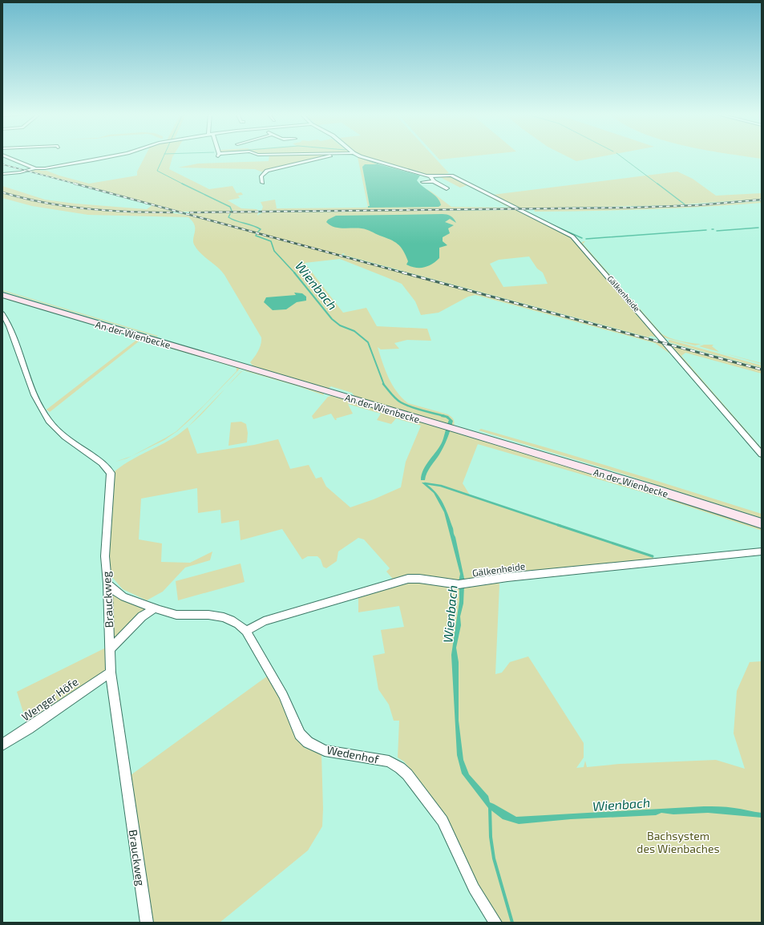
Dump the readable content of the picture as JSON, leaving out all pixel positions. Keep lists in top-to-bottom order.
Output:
{
  "streets": {
    "street": [
      "Gälkenheide",
      "An der Wienbecke",
      "Brauckweg",
      "Wenger Höfe",
      "Wedenhof"
    ]
  },
  "crossings": [
    ["Gälkenheide", "Wedenhof"],
    ["Brauckweg", "Wenger Höfe"],
    ["Brauckweg", "Wedenhof"]
  ],
  "water": ["Wienbach"],
  "parks": ["Bachsystem des Wienbaches"]
}
